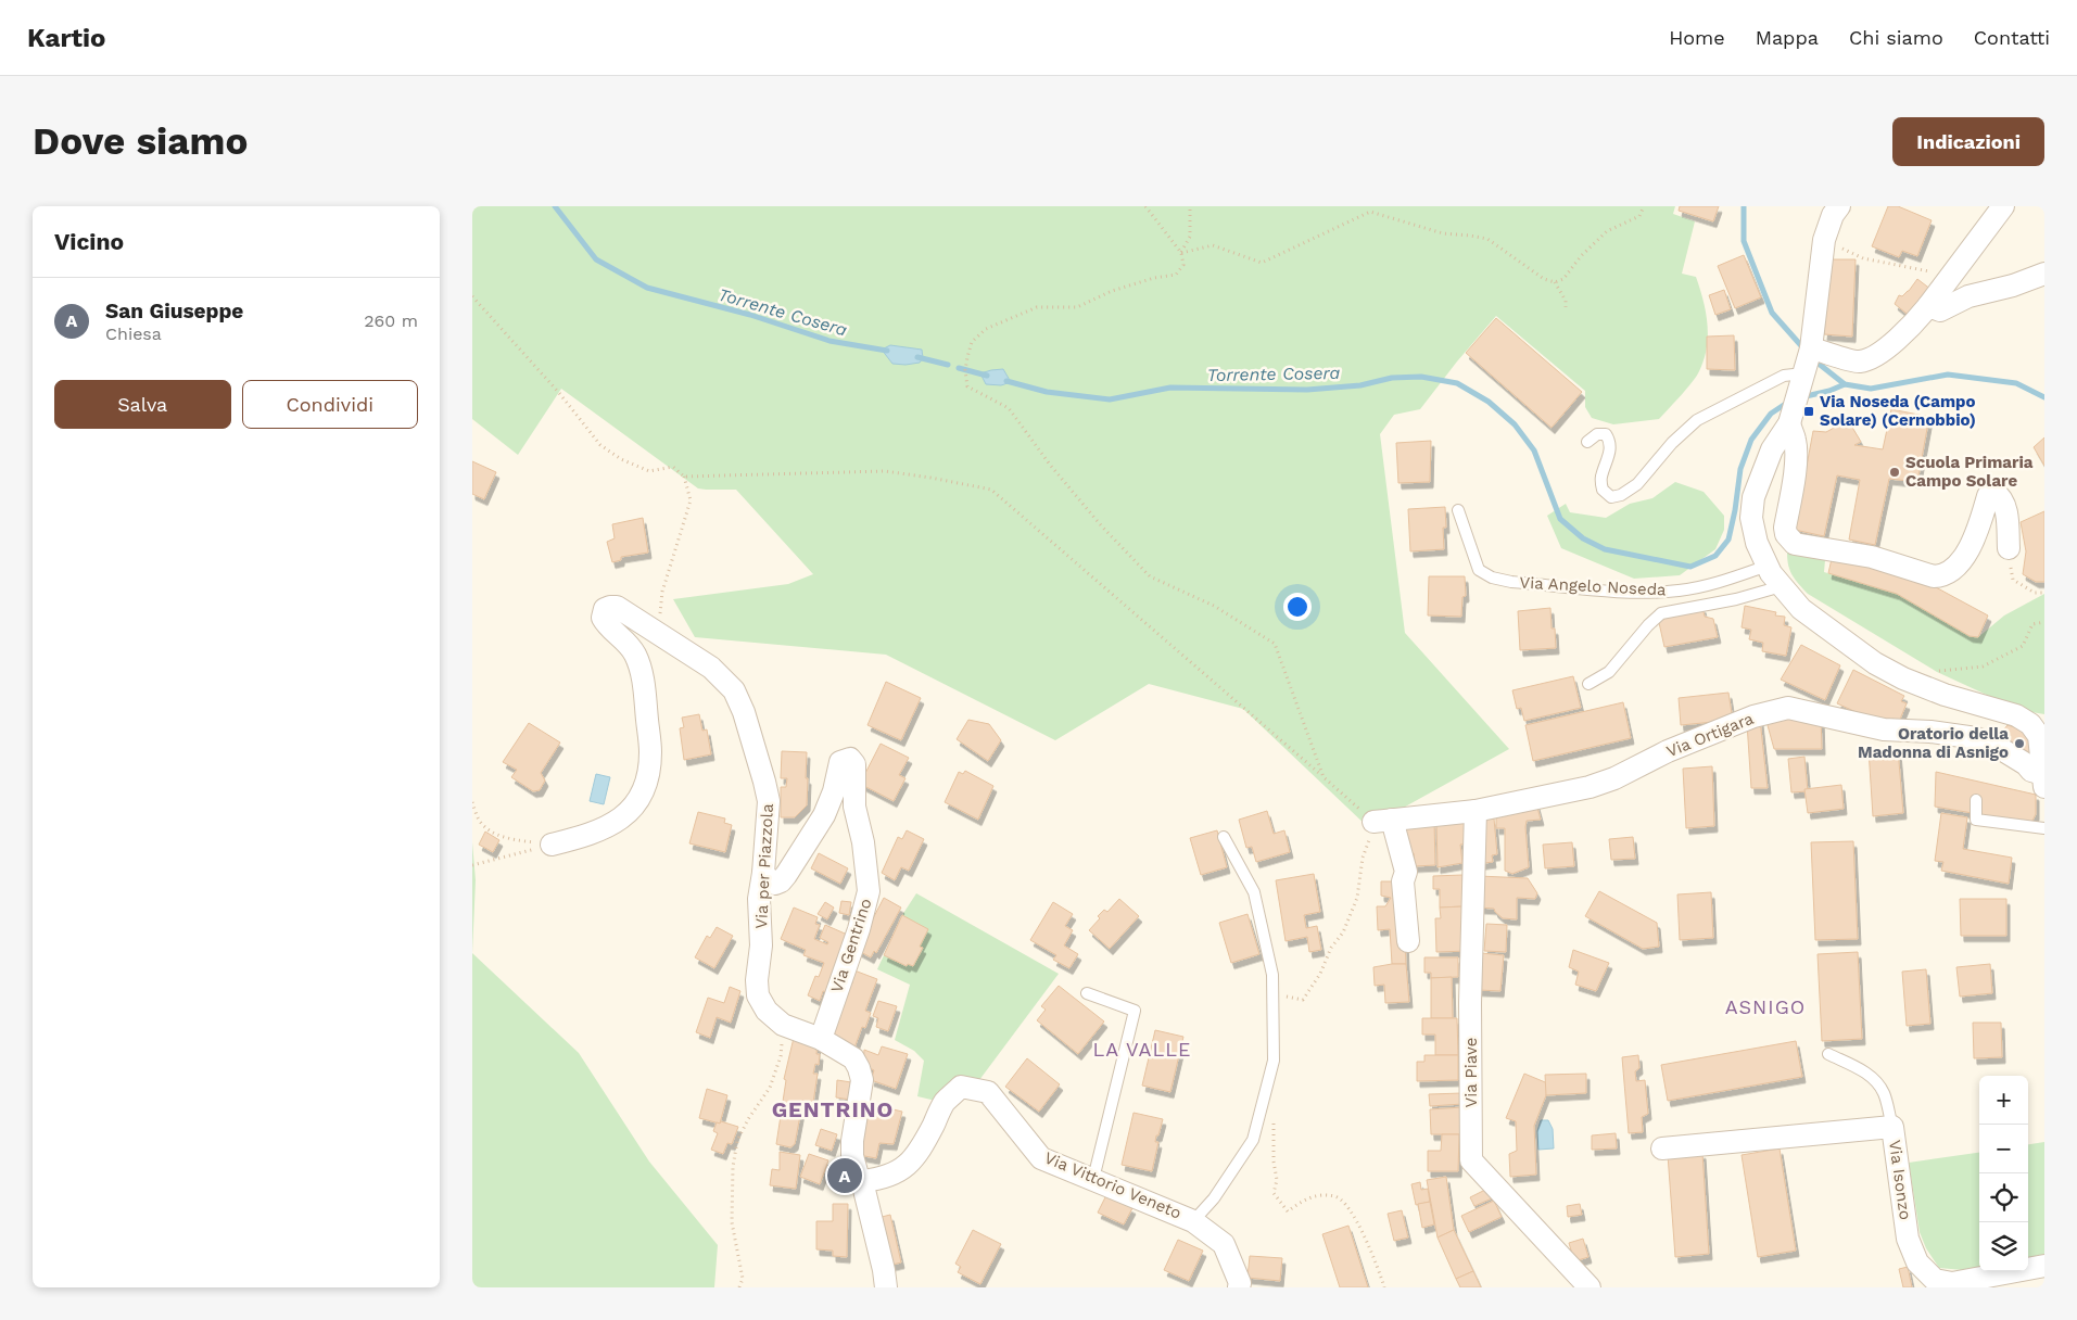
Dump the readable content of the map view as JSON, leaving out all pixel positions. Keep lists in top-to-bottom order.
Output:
{
  "streets": {
    "street": [
      "Via Ortigara",
      "Via per Piazzola",
      "Via Gentrino",
      "Via Piave",
      "Via Isonzo",
      "Via Vittorio Veneto"
    ],
    "lane": ["Via Angelo Noseda"]
  },
  "crossings": [
    ["Via Ortigara", "Via Piave"],
    ["Via per Piazzola", "Via Gentrino"]
  ],
  "districts": ["ASNIGO", "LA VALLE", "GENTRINO"],
  "water": ["Torrente Cosera"],
  "places": {
    "transit": ["Via Noseda (Campo Solare) (Cernobbio)"],
    "other": ["Scuola Primaria Campo Solare", "Oratorio della Madonna di Asnigo"]
  },
  "page": {
    "header": "Kartio",
    "nav": [
      "Home",
      "Mappa",
      "Chi siamo",
      "Contatti"
    ],
    "buttons": [
      "Indicazioni",
      ["Salva", "Condividi"]
    ],
    "title": "Dove siamo",
    "heading": "Vicino",
    "list": [
      {
        "mark": "A",
        "name": "San Giuseppe",
        "note": "Chiesa",
        "value": "260 m"
      }
    ],
    "map_buttons": ["+", "−"],
    "pins": "A"
  }
}
